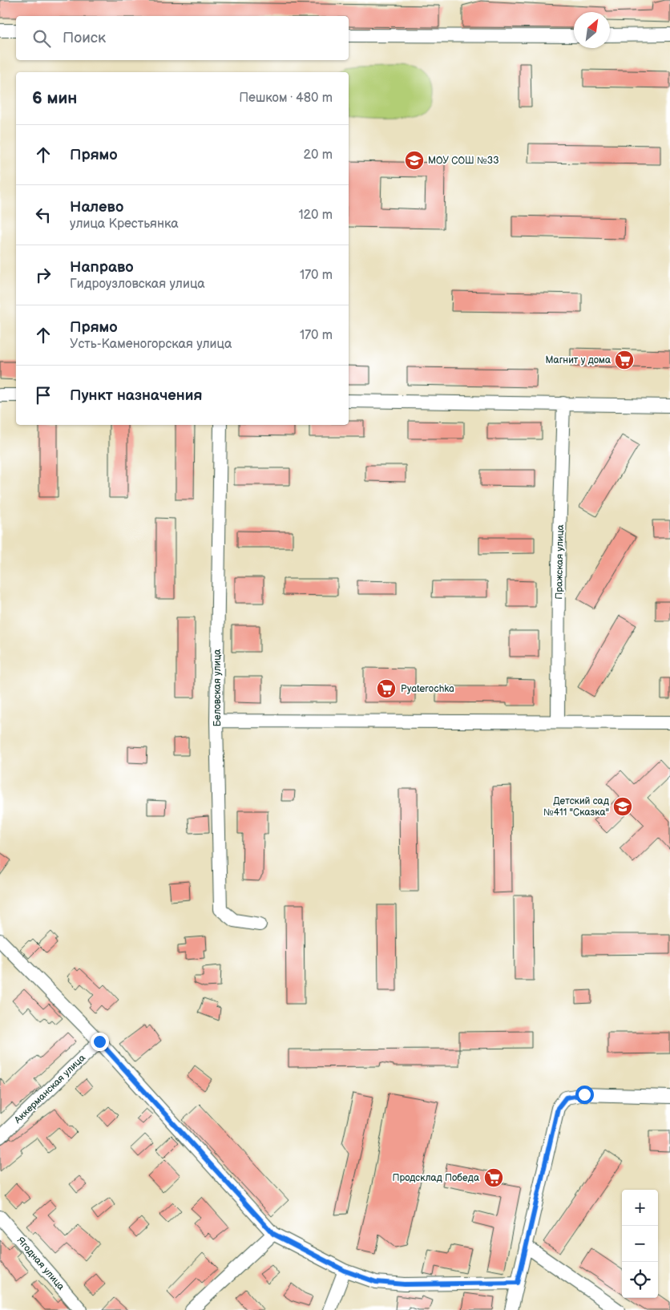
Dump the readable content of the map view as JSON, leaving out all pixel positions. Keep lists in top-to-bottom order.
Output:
{
  "streets": {
    "street": [
      "Пражская улица",
      "Беловская улица",
      "Аккерманская улица",
      "Ягодная улица"
    ]
  },
  "places": {
    "school or university": ["МОУ СОШ №33", "Детский сад №411 \"Сказка\""],
    "supermarket": ["Магнит у дома", "Pyaterochka", "Продсклад Победа"]
  },
  "north": "top right",
  "page": {
    "search": "Поиск",
    "heading": ["6 мин", "Пешком · 480 m"],
    "list": [
      ["Прямо", "20 m"],
      ["Налево", "улица Крестьянка", "120 m"],
      ["Направо", "Гидроузловская улица", "170 m"],
      ["Прямо", "Усть-Каменогорская улица", "170 m"],
      "Пункт назначения"
    ],
    "map_buttons": ["+", "−"]
  }
}
